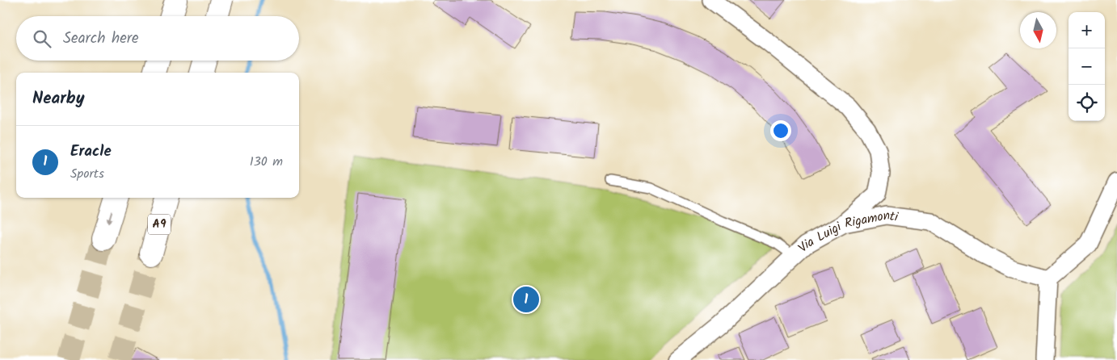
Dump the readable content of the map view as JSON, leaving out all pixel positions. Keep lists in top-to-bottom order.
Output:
{
  "streets": {
    "highway": ["A9"],
    "street": ["Via Luigi Rigamonti"]
  },
  "north": "bottom",
  "page": {
    "map_buttons": ["+", "−"],
    "search": "Search here",
    "heading": "Nearby",
    "list": [
      {
        "mark": "1",
        "name": "Eracle",
        "note": "Sports",
        "value": "130 m"
      }
    ],
    "pins": "1"
  }
}
